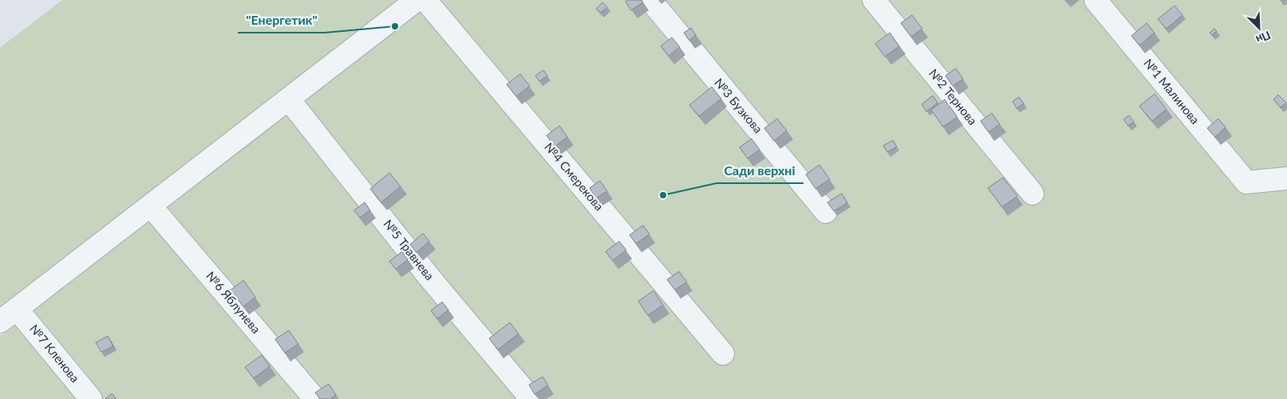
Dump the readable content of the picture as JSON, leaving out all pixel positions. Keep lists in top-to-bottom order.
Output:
{
  "streets": {
    "street": [
      "№1 Малинова",
      "№2 Тернова",
      "№3 Бузкова",
      "№4 Смерекова",
      "№5 Травнева",
      "№6 Яблунева",
      "№7 Кленова"
    ]
  },
  "places": ["\"Енергетик\"", "Сади верхні"],
  "north": "bottom right"
}
